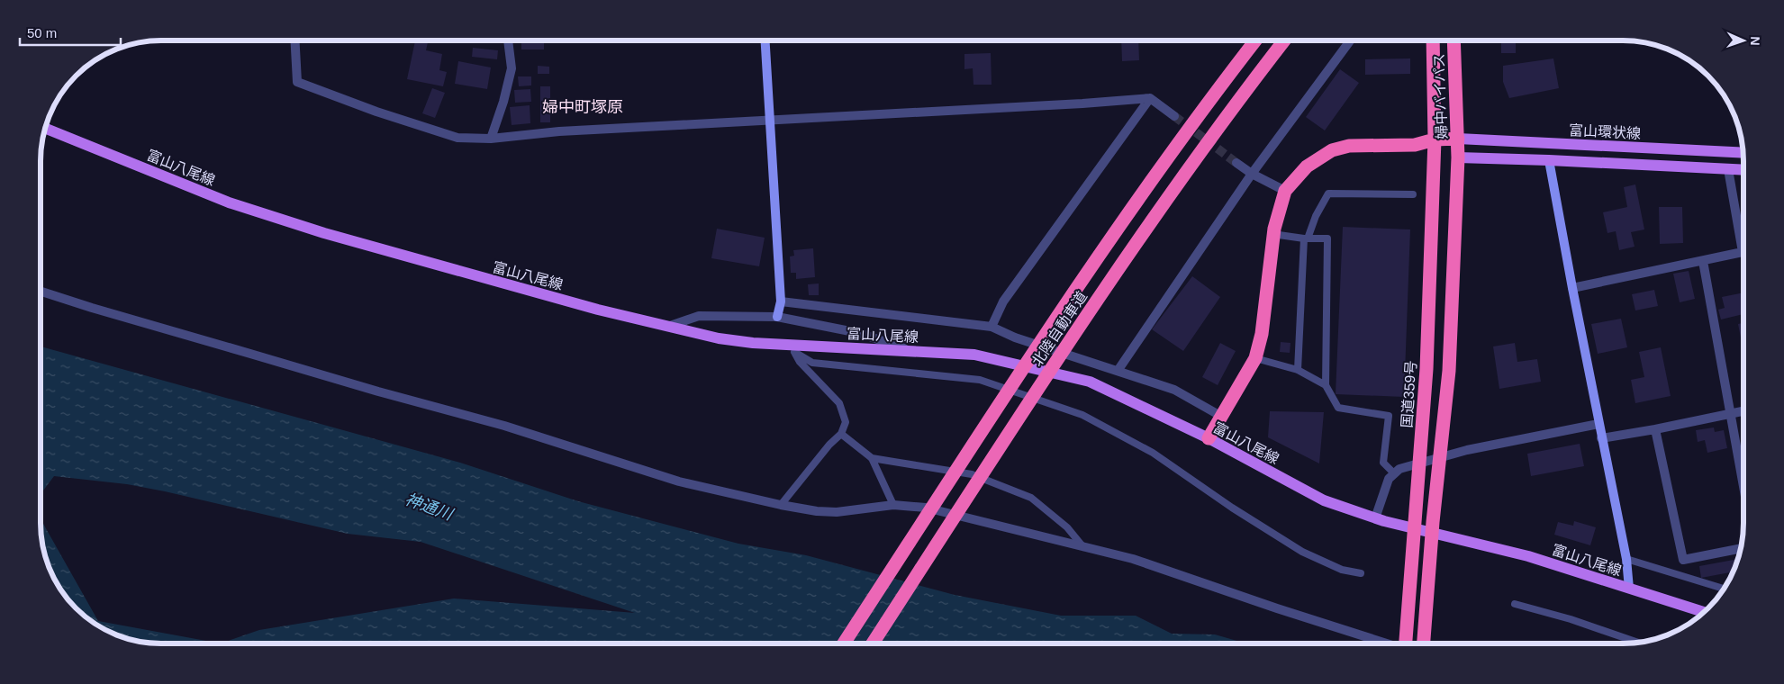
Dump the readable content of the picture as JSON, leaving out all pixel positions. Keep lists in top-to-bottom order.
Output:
{
  "streets": {
    "highway": ["婦中バイパス", "北陸自動車道", "国道359号"],
    "main road": ["富山環状線", "富山八尾線"]
  },
  "crossings": [
    ["婦中バイパス", "富山環状線"],
    ["婦中バイパス", "国道359号"]
  ],
  "districts": ["婦中町塚原"],
  "water": ["神通川"],
  "scale_bar": "50 m",
  "north": "right"
}
